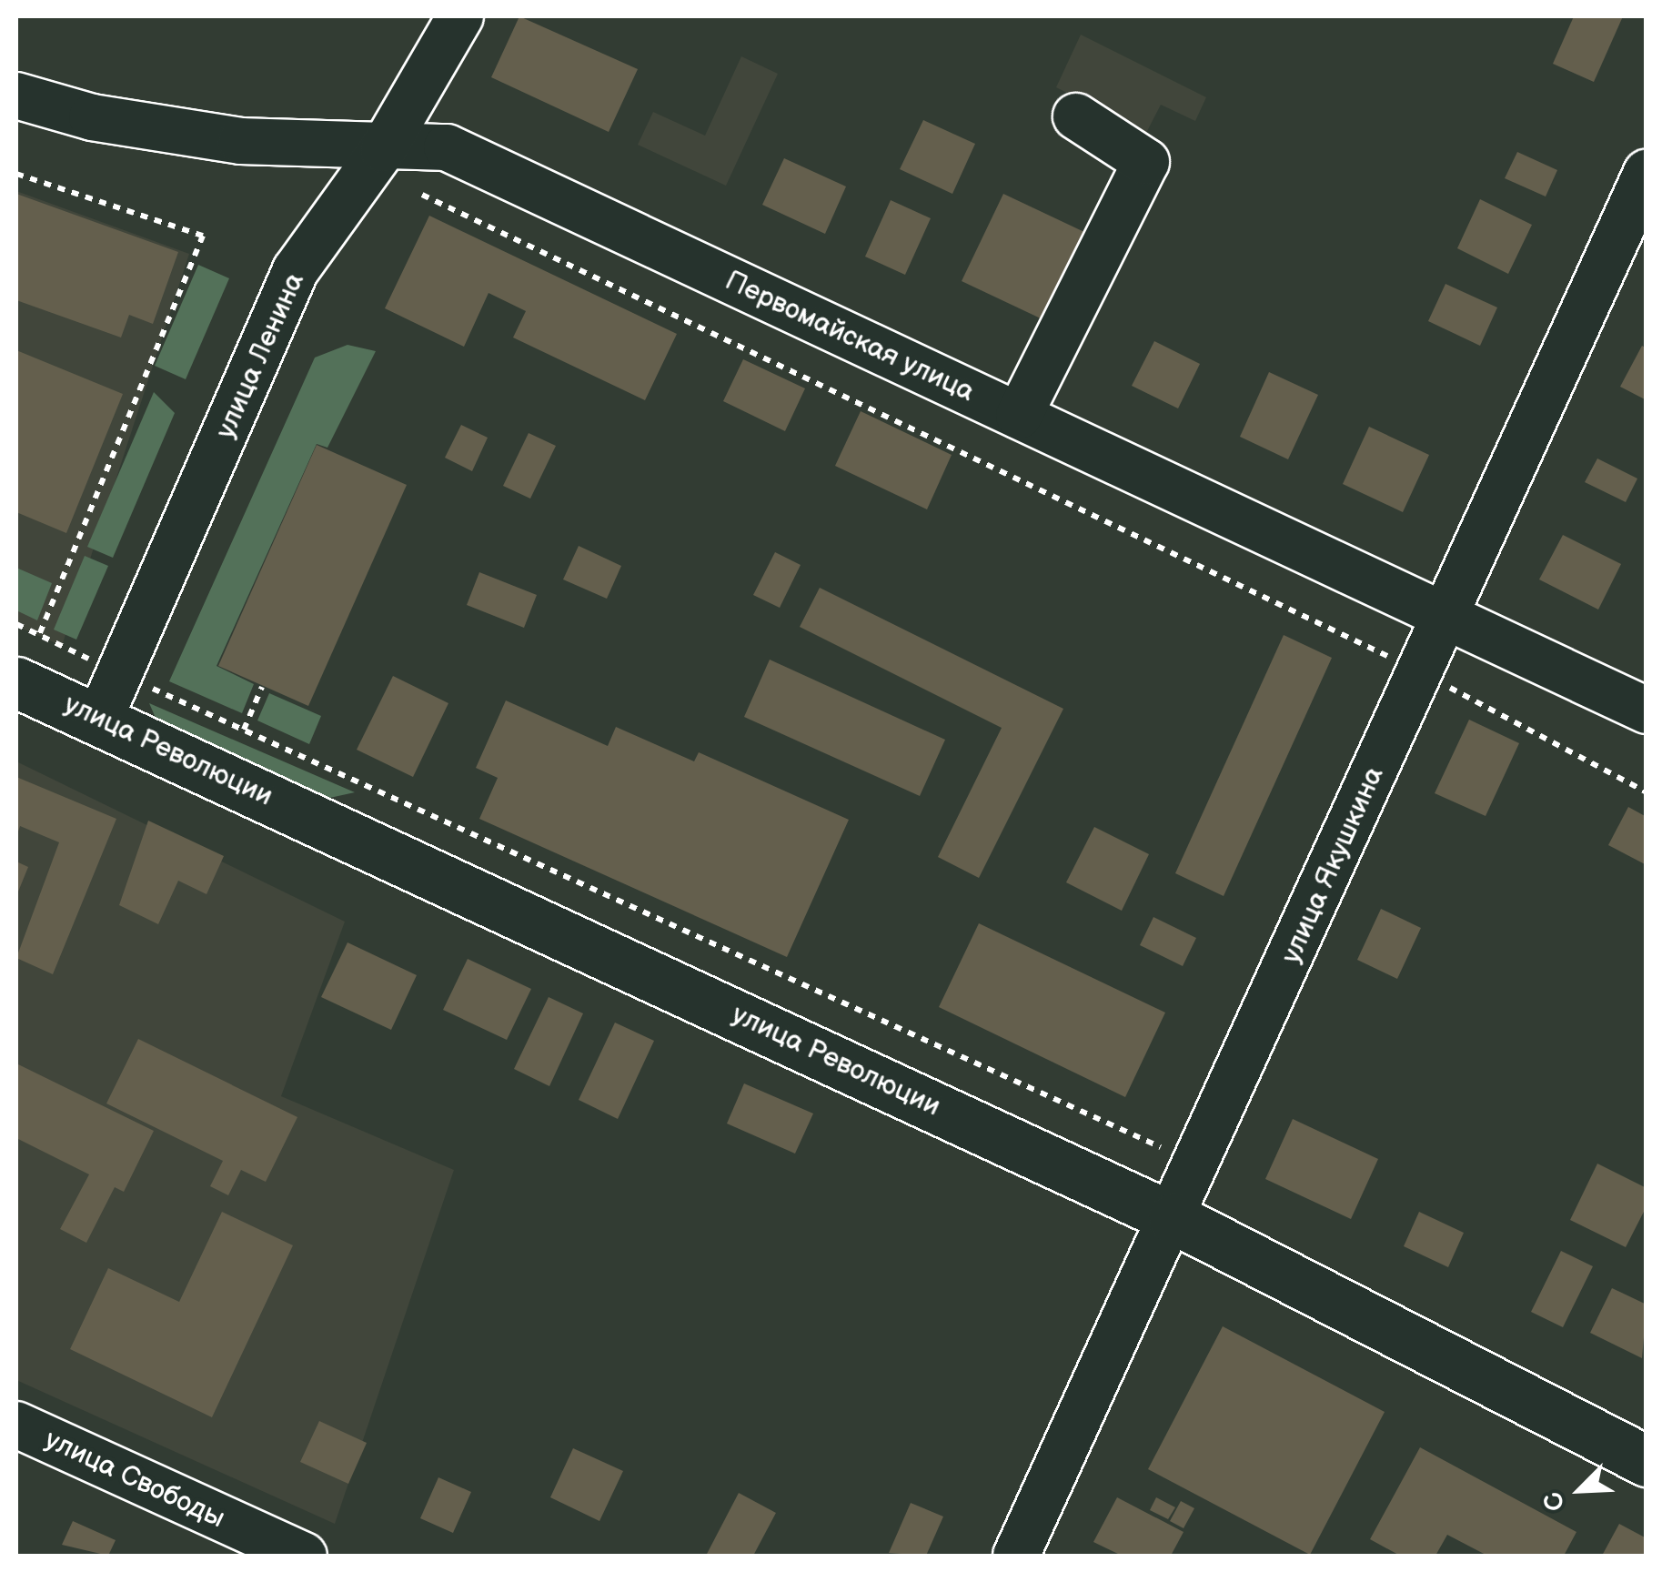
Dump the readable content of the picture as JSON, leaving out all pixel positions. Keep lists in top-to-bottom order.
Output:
{
  "streets": {
    "main road": ["улица Революции"],
    "street": [
      "Первомайская улица",
      "улица Ленина",
      "улица Якушкина",
      "улица Свободы"
    ]
  },
  "crossings": [
    ["Первомайская улица", "улица Ленина"],
    ["Первомайская улица", "улица Якушкина"],
    ["улица Ленина", "улица Революции"],
    ["улица Революции", "улица Якушкина"]
  ],
  "north": "bottom left"
}
